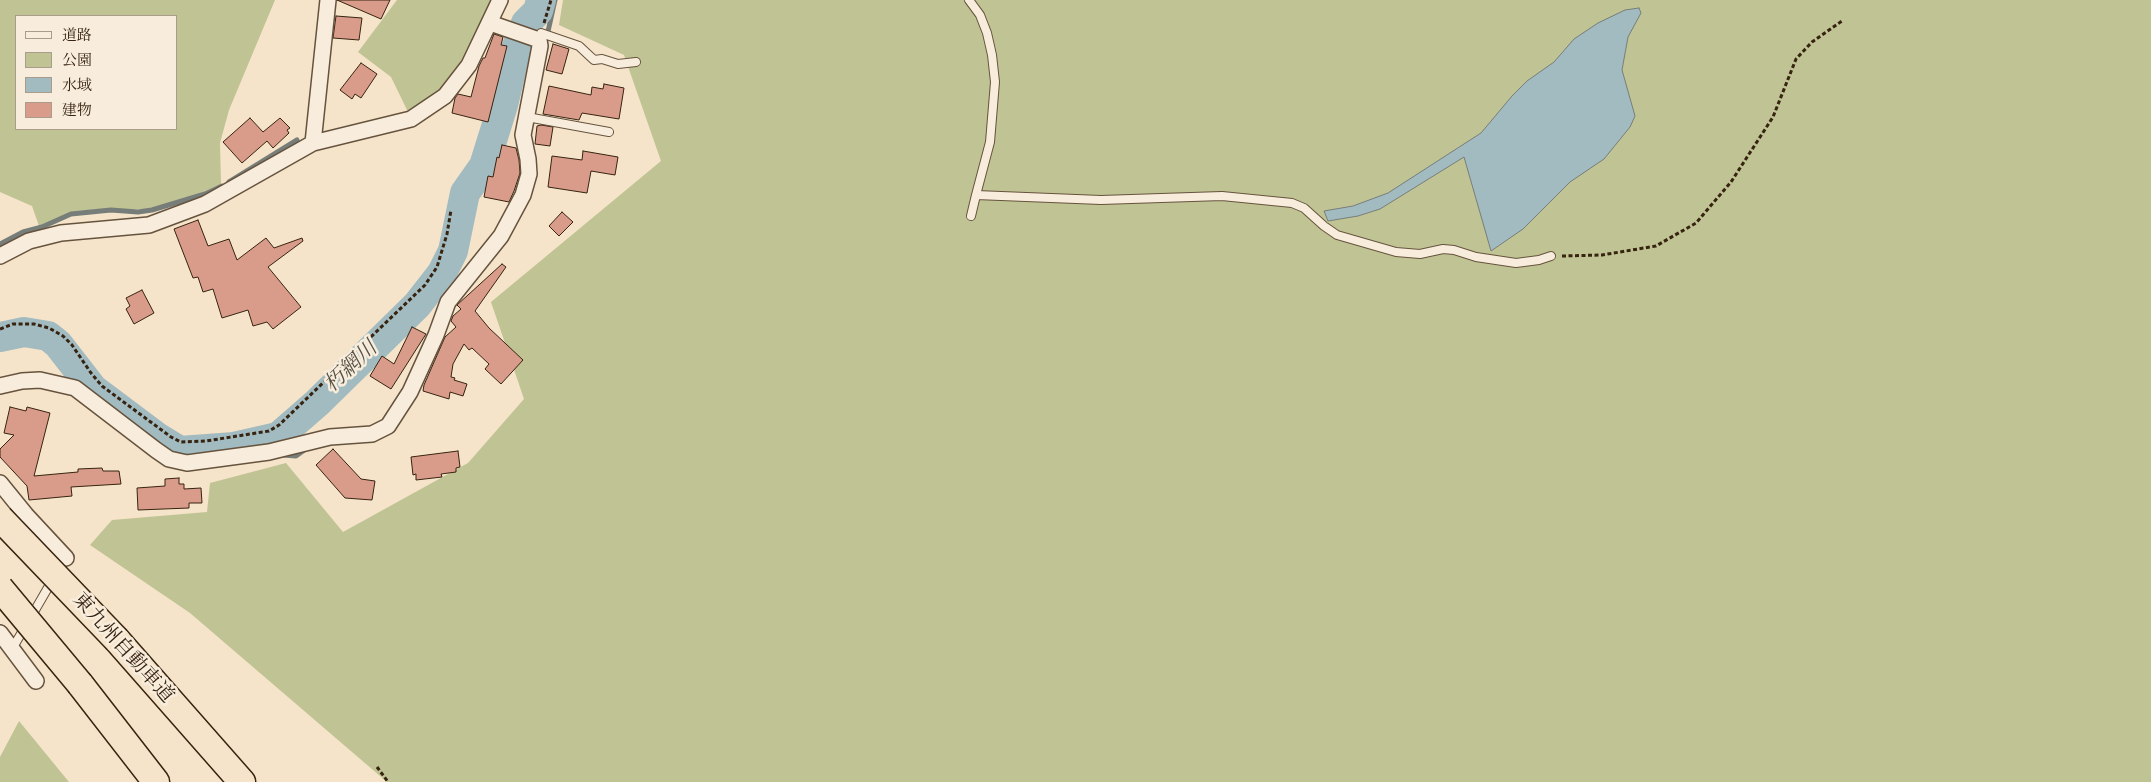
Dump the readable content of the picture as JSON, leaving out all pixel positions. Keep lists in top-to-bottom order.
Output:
{
  "streets": {
    "highway": ["東九州自動車道"]
  },
  "water": ["朽網川"],
  "legend": [
    "道路",
    "公園",
    "水域",
    "建物"
  ]
}
